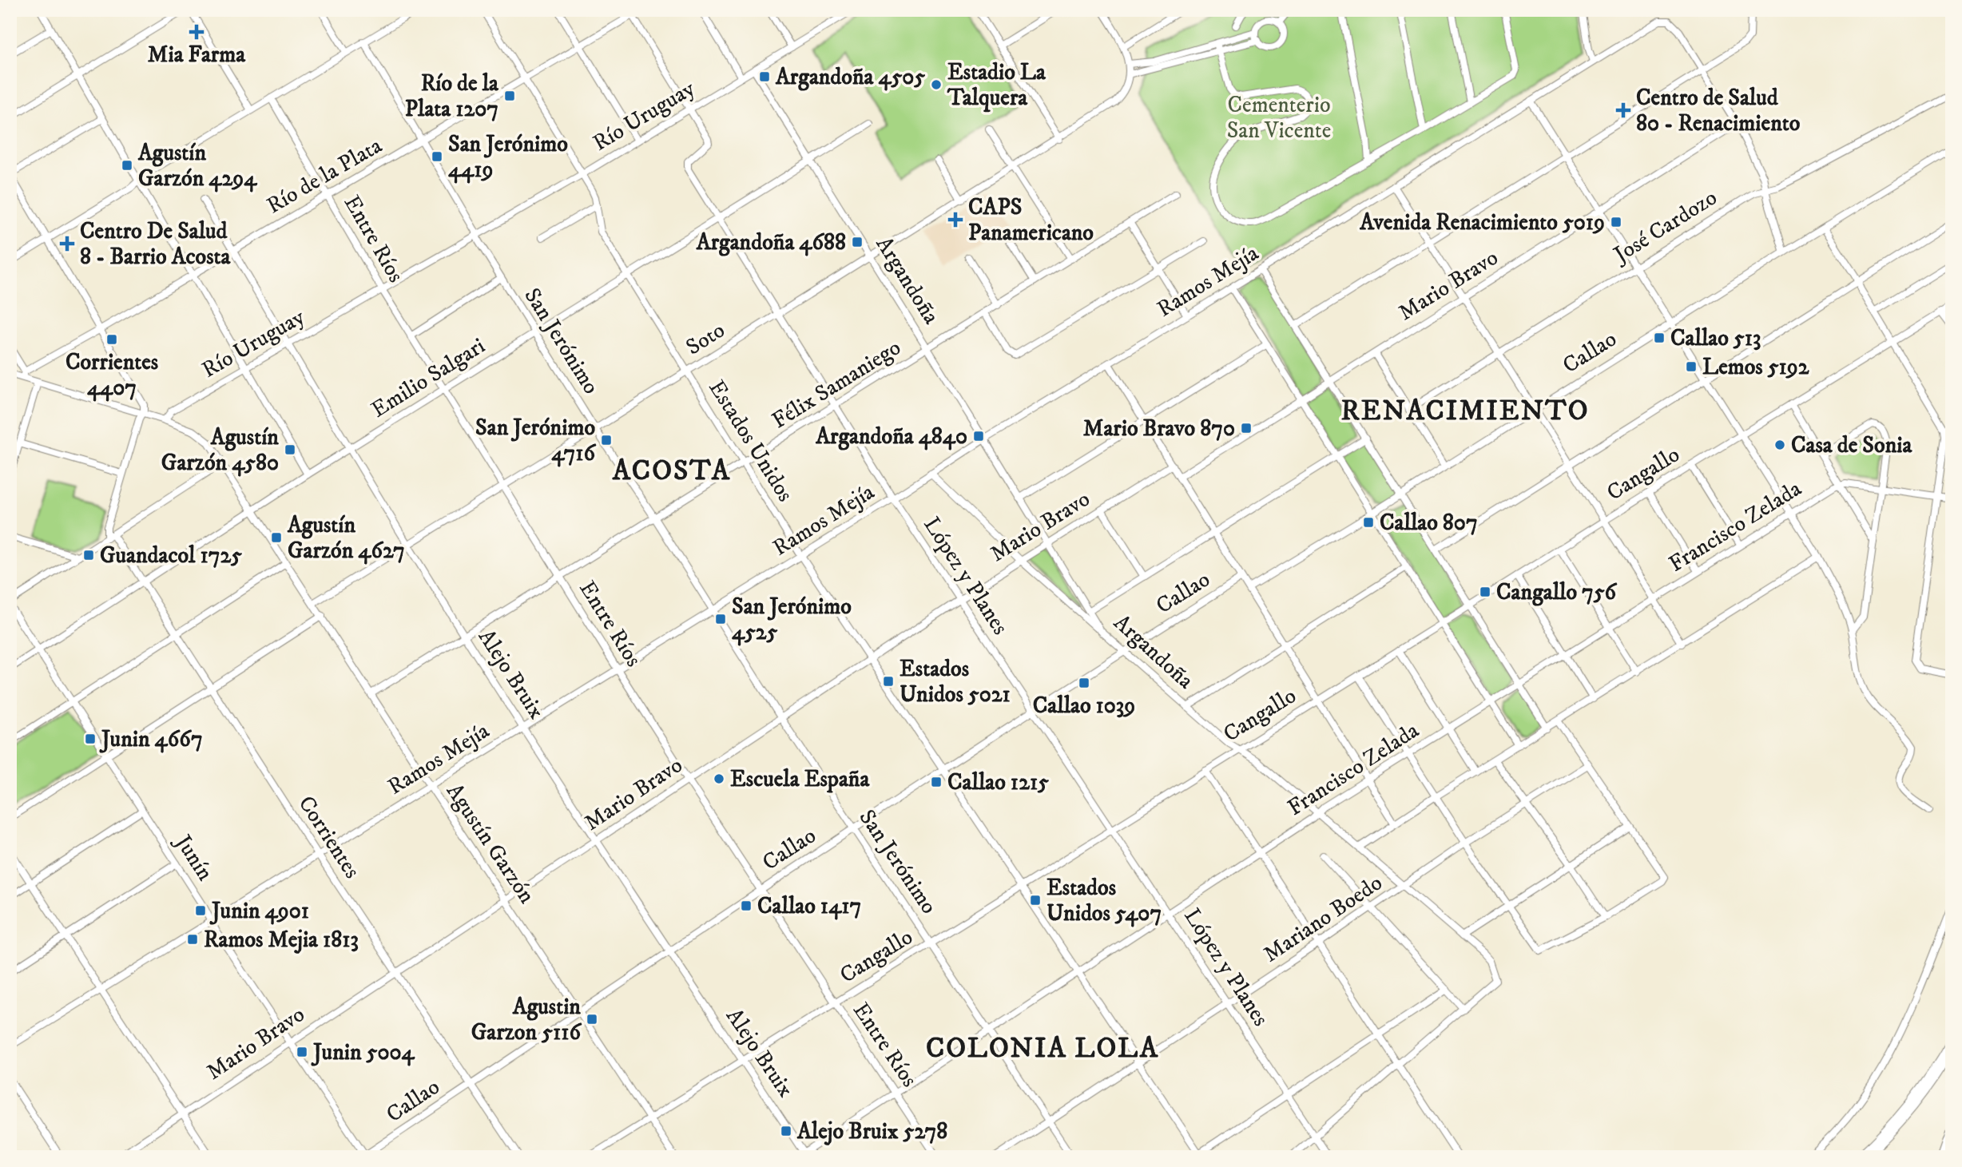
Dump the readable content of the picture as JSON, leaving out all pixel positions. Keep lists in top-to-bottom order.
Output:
{
  "streets": {
    "street": [
      "Río Uruguay",
      "Río de la Plata",
      "José Cardozo",
      "Entre Ríos",
      "Argandoña",
      "Ramos Mejía",
      "Mario Bravo",
      "Soto",
      "San Jerónimo",
      "Callao",
      "Emilio Salgari",
      "Félix Samaniego",
      "Estados Unidos",
      "Cangallo",
      "Francisco Zelada",
      "López y Planes",
      "Alejo Bruix",
      "Corrientes",
      "Agustín Garzón",
      "Junín",
      "Mariano Boedo"
    ]
  },
  "crossings": [
    ["Río Uruguay", "Entre Ríos"],
    ["Río Uruguay", "Argandoña"],
    ["Río Uruguay", "San Jerónimo"],
    ["Río Uruguay", "Estados Unidos"],
    ["Río Uruguay", "López y Planes"],
    ["Río Uruguay", "Alejo Bruix"],
    ["Río Uruguay", "Agustín Garzón"],
    ["Río de la Plata", "Entre Ríos"],
    ["Río de la Plata", "San Jerónimo"],
    ["Río de la Plata", "Estados Unidos"],
    ["Río de la Plata", "López y Planes"],
    ["Río de la Plata", "Alejo Bruix"],
    ["Río de la Plata", "Agustín Garzón"],
    ["Entre Ríos", "Ramos Mejía"],
    ["Entre Ríos", "Mario Bravo"],
    ["Entre Ríos", "Soto"],
    ["Entre Ríos", "Callao"],
    ["Entre Ríos", "Emilio Salgari"],
    ["Entre Ríos", "Félix Samaniego"],
    ["Entre Ríos", "Cangallo"],
    ["Entre Ríos", "Francisco Zelada"],
    ["Argandoña", "Ramos Mejía"],
    ["Argandoña", "Mario Bravo"],
    ["Argandoña", "Soto"],
    ["Argandoña", "Callao"],
    ["Argandoña", "Emilio Salgari"],
    ["Argandoña", "Félix Samaniego"],
    ["Argandoña", "Cangallo"],
    ["Argandoña", "Francisco Zelada"],
    ["Argandoña", "Mariano Boedo"],
    ["Ramos Mejía", "San Jerónimo"],
    ["Ramos Mejía", "Estados Unidos"],
    ["Ramos Mejía", "López y Planes"],
    ["Ramos Mejía", "Alejo Bruix"],
    ["Ramos Mejía", "Corrientes"],
    ["Ramos Mejía", "Agustín Garzón"],
    ["Ramos Mejía", "Junín"],
    ["Mario Bravo", "San Jerónimo"],
    ["Mario Bravo", "Estados Unidos"],
    ["Mario Bravo", "López y Planes"],
    ["Mario Bravo", "Alejo Bruix"],
    ["Mario Bravo", "Corrientes"],
    ["Mario Bravo", "Agustín Garzón"],
    ["Mario Bravo", "Junín"],
    ["Soto", "San Jerónimo"],
    ["Soto", "Estados Unidos"],
    ["Soto", "López y Planes"],
    ["Soto", "Alejo Bruix"],
    ["Soto", "Agustín Garzón"],
    ["San Jerónimo", "Callao"],
    ["San Jerónimo", "Emilio Salgari"],
    ["San Jerónimo", "Félix Samaniego"],
    ["San Jerónimo", "Cangallo"],
    ["San Jerónimo", "Francisco Zelada"],
    ["San Jerónimo", "Mariano Boedo"],
    ["Callao", "Estados Unidos"],
    ["Callao", "López y Planes"],
    ["Callao", "Alejo Bruix"],
    ["Callao", "Corrientes"],
    ["Callao", "Agustín Garzón"],
    ["Callao", "Junín"],
    ["Emilio Salgari", "Estados Unidos"],
    ["Emilio Salgari", "López y Planes"],
    ["Emilio Salgari", "Alejo Bruix"],
    ["Emilio Salgari", "Corrientes"],
    ["Emilio Salgari", "Agustín Garzón"],
    ["Emilio Salgari", "Junín"],
    ["Félix Samaniego", "Estados Unidos"],
    ["Félix Samaniego", "López y Planes"],
    ["Félix Samaniego", "Alejo Bruix"],
    ["Félix Samaniego", "Agustín Garzón"],
    ["Estados Unidos", "Cangallo"],
    ["Estados Unidos", "Francisco Zelada"],
    ["Estados Unidos", "Mariano Boedo"],
    ["Cangallo", "López y Planes"],
    ["Cangallo", "Alejo Bruix"],
    ["Cangallo", "Agustín Garzón"],
    ["Francisco Zelada", "López y Planes"],
    ["Francisco Zelada", "Alejo Bruix"],
    ["López y Planes", "Mariano Boedo"]
  ],
  "districts": ["RENACIMIENTO", "ACOSTA", "COLONIA LOLA"],
  "parks": ["Cementerio San Vicente"],
  "places": {
    "health": [
      "Mia Farma",
      "Centro de Salud 80 - Renacimiento",
      "CAPS Panamericano",
      "Centro De Salud 8 - Barrio Acosta"
    ],
    "transit": [
      "Argandoña 4505",
      "Río de la Plata 1207",
      "San Jerónimo 4419",
      "Agustín Garzón 4294",
      "Avenida Renacimiento 5019",
      "Argandoña 4688",
      "Callao 513",
      "Corrientes 4407",
      "Lemos 5192",
      "Mario Bravo 870",
      "Argandoña 4840",
      "San Jerónimo 4716",
      "Agustín Garzón 4580",
      "Callao 807",
      "Agustín Garzón 4627",
      "Guandacol 1725",
      "Cangallo 756",
      "San Jerónimo 4525",
      "Estados Unidos 5021",
      "Callao 1039",
      "Junin 4667",
      "Callao 1215",
      "Estados Unidos 5407",
      "Callao 1417",
      "Junin 4901",
      "Ramos Mejia 1813",
      "Agustin Garzon 5116",
      "Junin 5004",
      "Alejo Bruix 5278"
    ],
    "other": ["Estadio La Talquera", "Casa de Sonia", "Escuela España"]
  }
}
